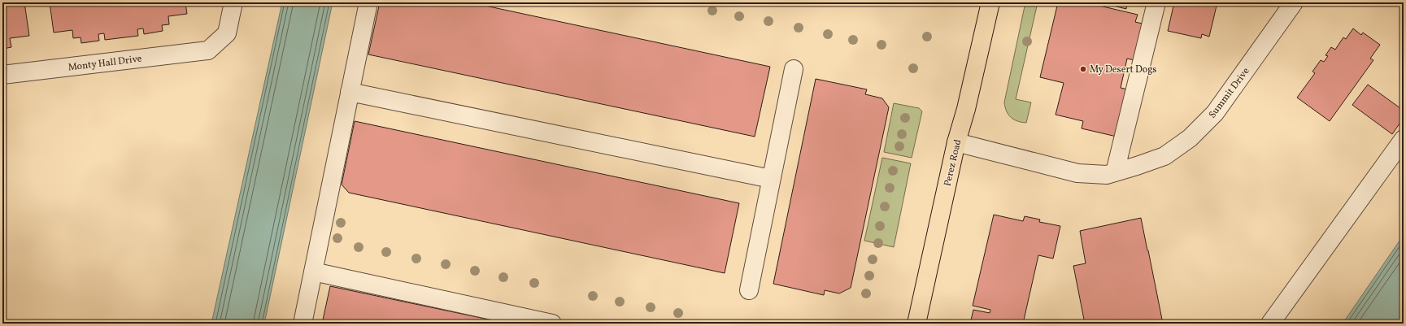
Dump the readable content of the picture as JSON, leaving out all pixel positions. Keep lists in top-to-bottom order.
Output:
{
  "streets": {
    "main road": ["Perez Road"],
    "street": ["Monty Hall Drive", "Summit Drive"]
  },
  "crossings": [
    ["Summit Drive", "Perez Road"]
  ],
  "places": ["My Desert Dogs"]
}
